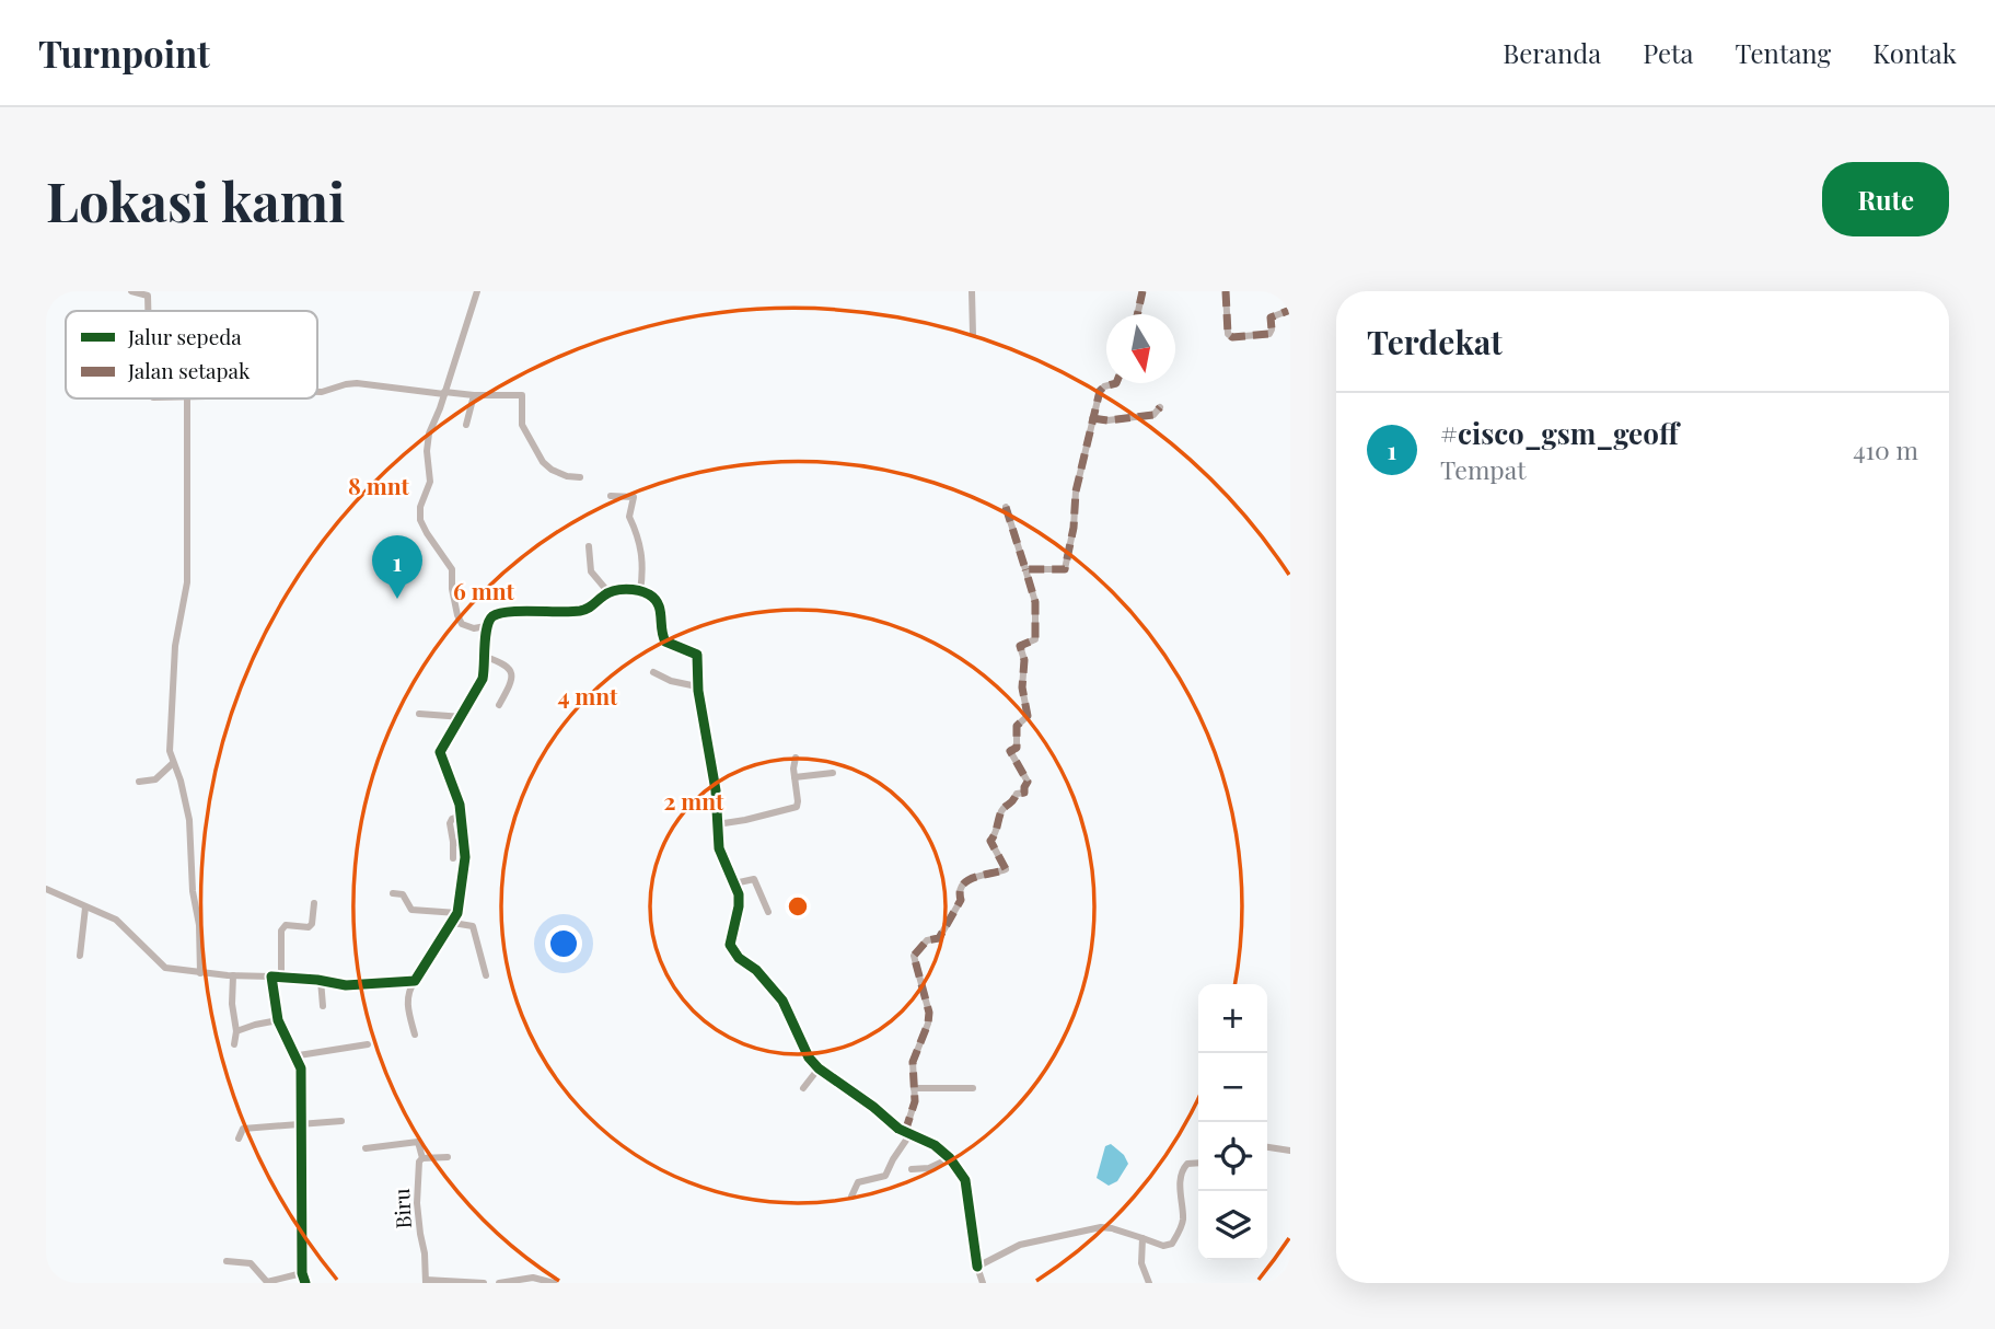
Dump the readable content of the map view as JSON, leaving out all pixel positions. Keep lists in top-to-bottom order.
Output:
{
  "streets": {
    "street": ["Biru"]
  },
  "legend": ["Jalur sepeda", "Jalan setapak"],
  "north": "bottom",
  "page": {
    "header": "Turnpoint",
    "nav": [
      "Beranda",
      "Peta",
      "Tentang",
      "Kontak"
    ],
    "buttons": "Rute",
    "title": "Lokasi kami",
    "heading": "Terdekat",
    "list": [
      {
        "mark": "1",
        "name": "#cisco_gsm_geoff",
        "note": "Tempat",
        "value": "410 m"
      }
    ],
    "pins": "1",
    "map_buttons": ["+", "−"]
  },
  "rings": [
    "8 mnt",
    "6 mnt",
    "4 mnt",
    "2 mnt"
  ]
}
